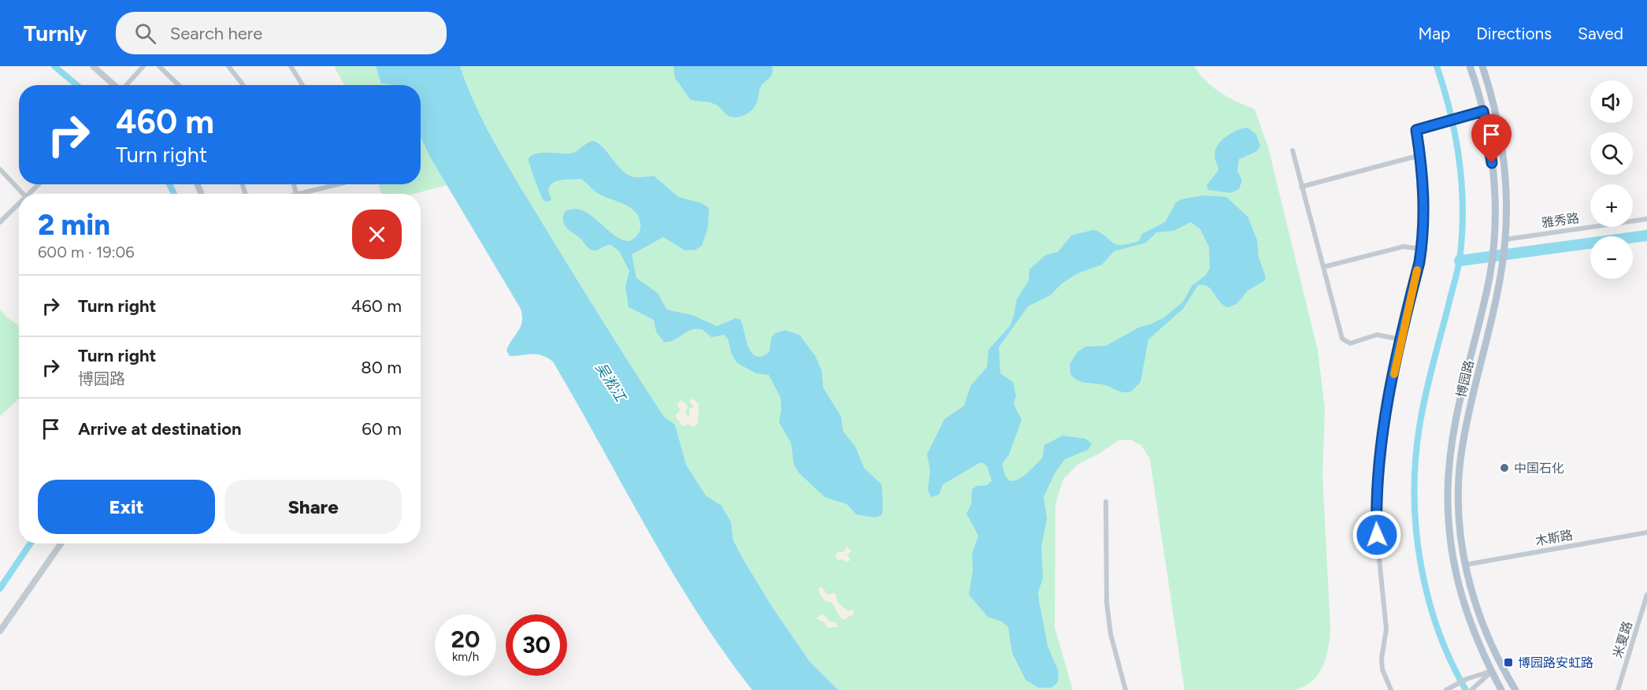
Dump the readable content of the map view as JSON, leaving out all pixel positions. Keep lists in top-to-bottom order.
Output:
{
  "streets": {
    "main road": ["博园路"],
    "street": ["雅秀路", "木斯路", "米夏路"]
  },
  "crossings": [
    ["雅秀路", "博园路"],
    ["博园路", "木斯路"]
  ],
  "water": ["吴淞江"],
  "places": {
    "other": ["中国石化"],
    "transit": ["博园路安虹路"]
  },
  "page": {
    "header": "Turnly",
    "search": "Search here",
    "nav": ["Map", "Directions", "Saved"],
    "map_buttons": ["+", "−"],
    "turn": ["460 m", "Turn right"],
    "heading": ["2 min", "600 m · 19:06"],
    "list": [
      {
        "name": "Turn right",
        "value": "460 m"
      },
      {
        "name": "Turn right",
        "note": "博园路",
        "value": "80 m"
      },
      {
        "name": "Arrive at destination",
        "value": "60 m"
      }
    ],
    "buttons": ["Exit", "Share"],
    "speed": "20 km/h",
    "limit": "30"
  }
}
